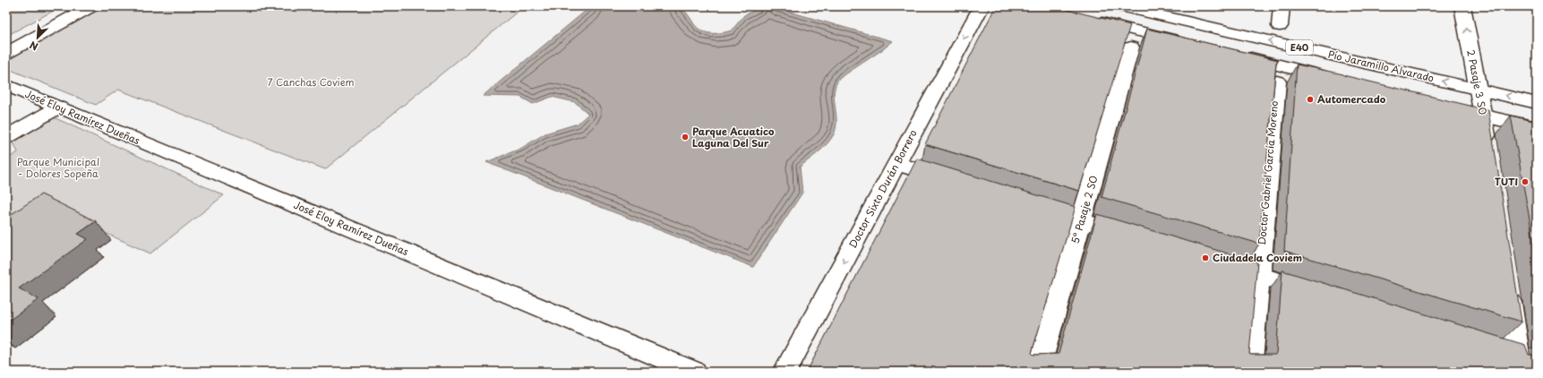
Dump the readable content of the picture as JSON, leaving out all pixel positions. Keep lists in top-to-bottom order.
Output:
{
  "streets": {
    "main road": [
      "E40",
      "Pío Jaramillo Alvarado",
      "2 Pasaje 3 SO",
      "José Eloy Ramírez Dueñas",
      "Doctor Gabriel García Moreno",
      "Doctor Sixto Durán Borrero",
      "5° Pasaje 2 SO"
    ]
  },
  "crossings": [
    ["Pío Jaramillo Alvarado", "2 Pasaje 3 SO"]
  ],
  "one_way": ["2 Pasaje 3 SO", "Doctor Sixto Durán Borrero"],
  "parks": ["7 Canchas Coviem", "Parque Municipal - Dolores Sopeña"],
  "places": [
    "Automercado",
    "Parque Acuatico Laguna Del Sur",
    "TUTI",
    "Ciudadela Coviem"
  ],
  "north": "bottom left"
}
